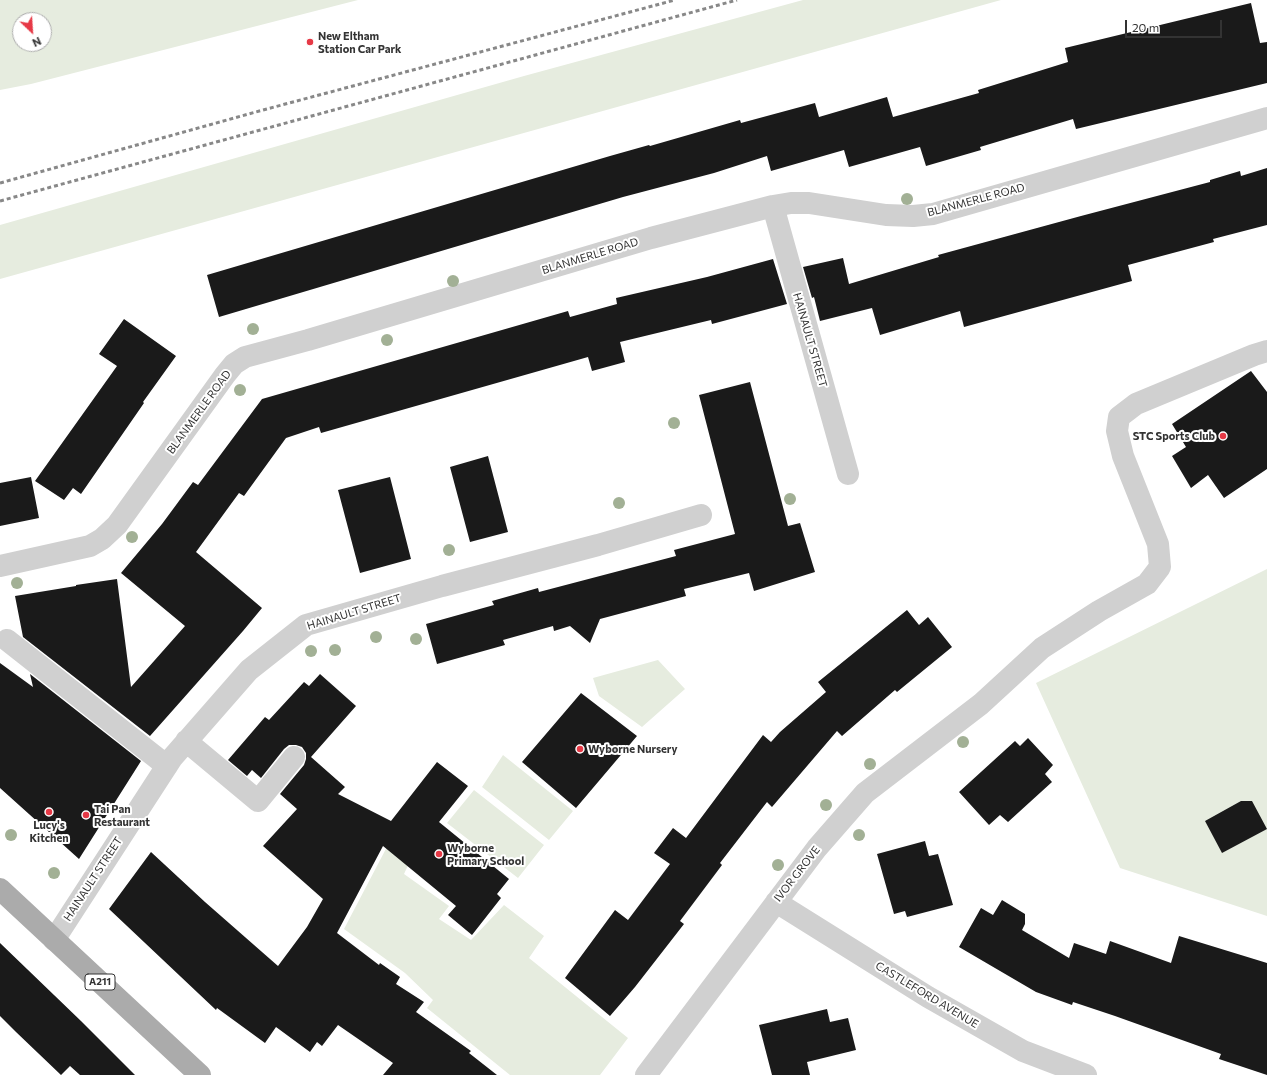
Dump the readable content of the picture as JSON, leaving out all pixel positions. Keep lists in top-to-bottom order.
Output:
{
  "streets": {
    "main road": ["A211"],
    "street": [
      "BLANMERLE ROAD",
      "HAINAULT STREET",
      "IVOR GROVE",
      "CASTLEFORD AVENUE"
    ]
  },
  "crossings": [
    ["BLANMERLE ROAD", "HAINAULT STREET"],
    ["HAINAULT STREET", "A211"],
    ["IVOR GROVE", "CASTLEFORD AVENUE"]
  ],
  "places": [
    "New Eltham Station Car Park",
    "STC Sports Club",
    "Wyborne Nursery",
    "Lucy's Kitchen",
    "Tai Pan Restaurant",
    "Wyborne Primary School"
  ],
  "scale_bar": "20 m",
  "north": "bottom right"
}
